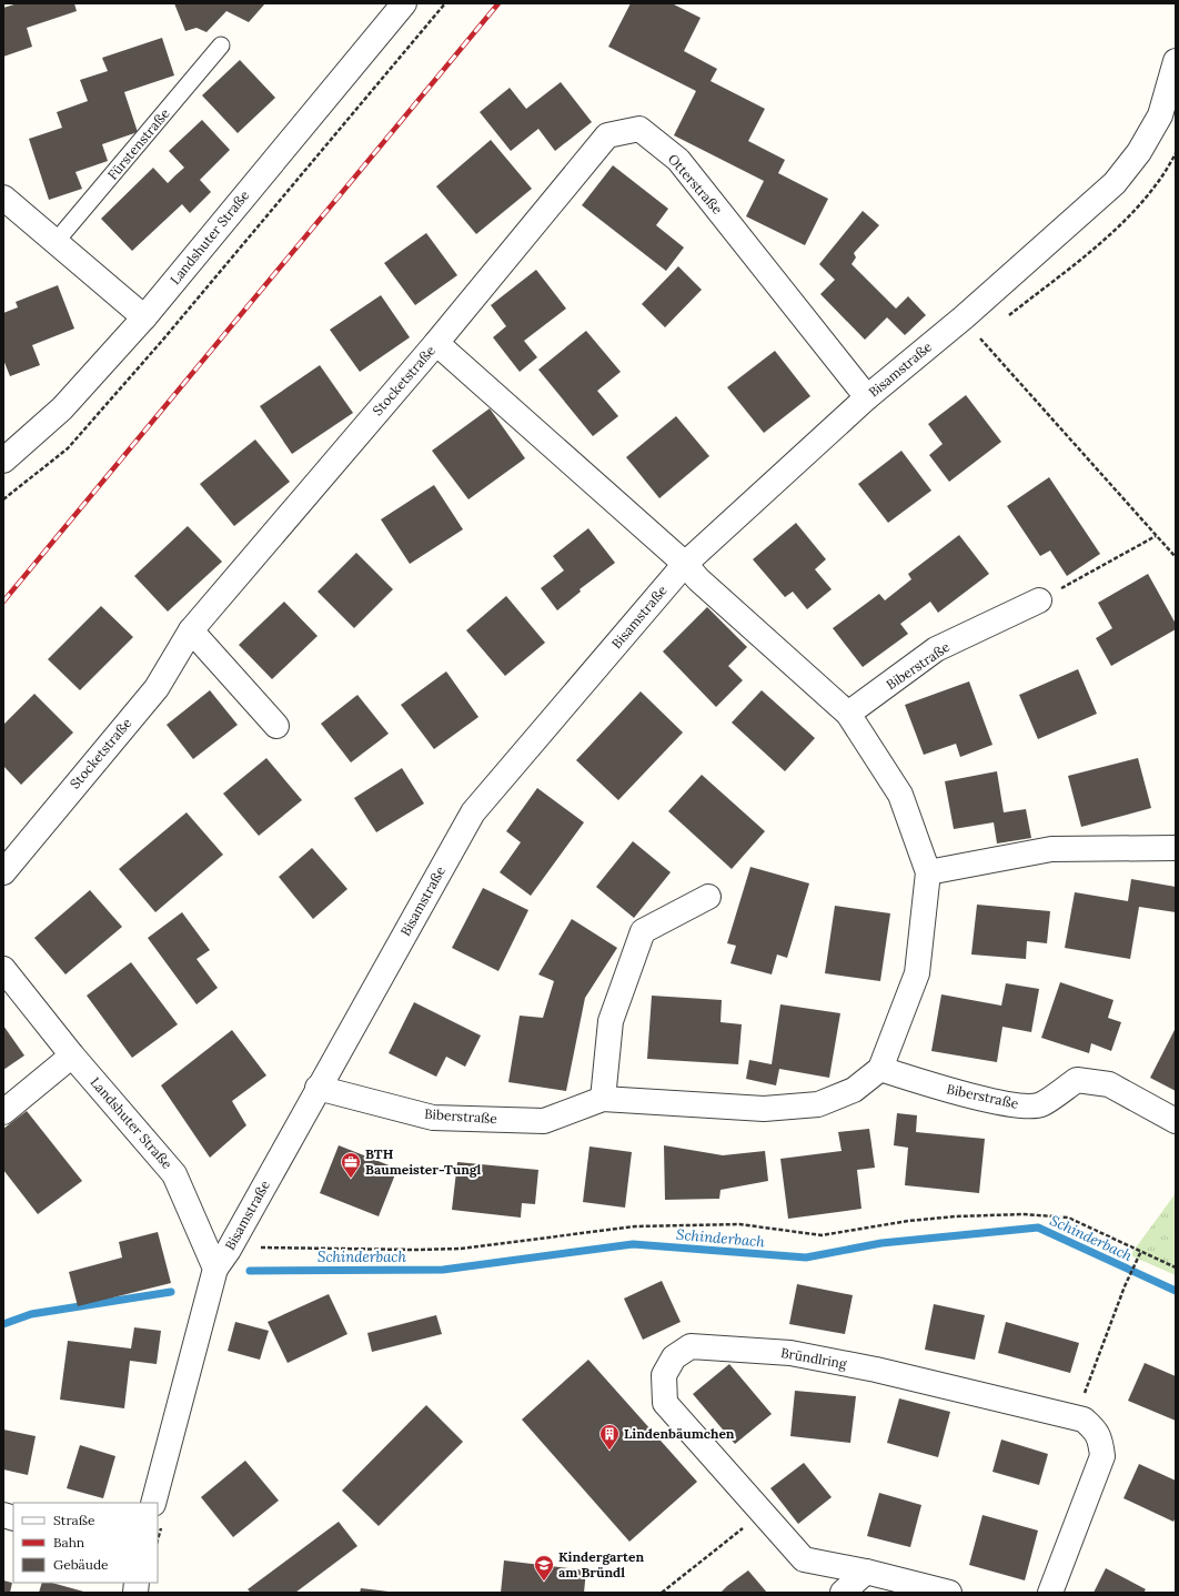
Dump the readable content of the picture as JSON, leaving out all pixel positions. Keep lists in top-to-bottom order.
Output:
{
  "streets": {
    "street": [
      "Otterstraße",
      "Landshuter Straße",
      "Bisamstraße",
      "Stocketstraße",
      "Biberstraße",
      "Bründlring"
    ],
    "lane": ["Fürstenstraße"]
  },
  "crossings": [
    ["Otterstraße", "Bisamstraße"],
    ["Otterstraße", "Stocketstraße"],
    ["Landshuter Straße", "Bisamstraße"],
    ["Bisamstraße", "Stocketstraße"],
    ["Bisamstraße", "Biberstraße"]
  ],
  "water": ["Schinderbach"],
  "places": {
    "office": ["BTH Baumeister-Tungl"],
    "building": ["Lindenbäumchen"],
    "school or university": ["Kindergarten am Bründl"]
  },
  "legend": ["Straße", "Bahn", "Gebäude"]
}
